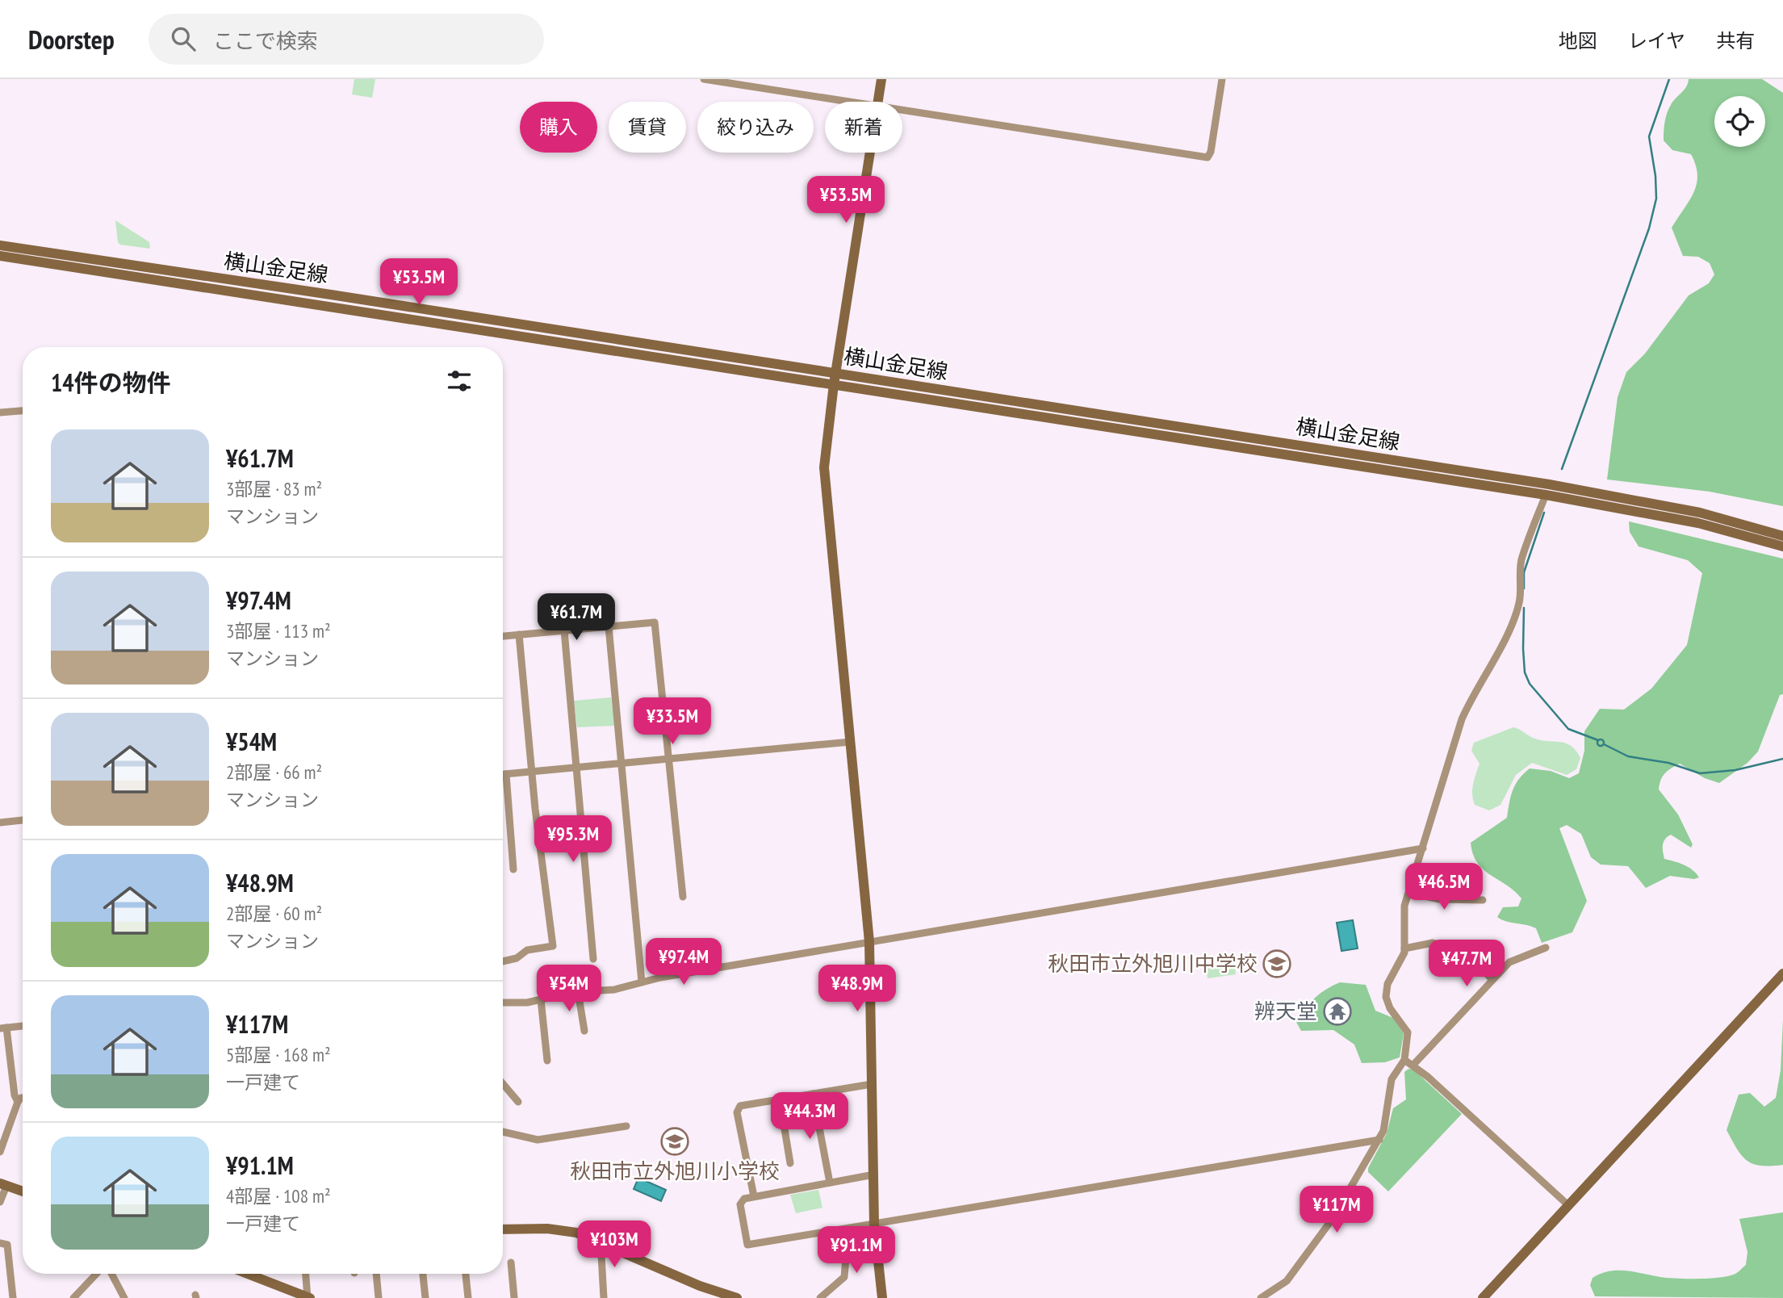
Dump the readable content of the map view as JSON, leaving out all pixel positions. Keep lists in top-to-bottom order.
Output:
{
  "streets": {
    "street": ["横山金足線"]
  },
  "places": {
    "school or university": ["秋田市立外旭川中学校", "秋田市立外旭川小学校"],
    "temple": ["辨天堂"]
  },
  "page": {
    "header": "Doorstep",
    "search": "ここで検索",
    "nav": ["地図", "レイヤ", "共有"],
    "chip": [
      "購入",
      "賃貸",
      "絞り込み",
      "新着"
    ],
    "price": [
      "¥53.5M",
      "¥53.5M",
      "¥61.7M",
      "¥33.5M",
      "¥95.3M",
      "¥46.5M",
      "¥97.4M",
      "¥47.7M",
      "¥54M",
      "¥48.9M",
      "¥44.3M",
      "¥117M",
      "¥103M",
      "¥91.1M"
    ],
    "heading": "14件の物件",
    "list": [
      {
        "name": "¥61.7M",
        "note": "3部屋 · 83 m² · マンション"
      },
      {
        "name": "¥97.4M",
        "note": "3部屋 · 113 m² · マンション"
      },
      {
        "name": "¥54M",
        "note": "2部屋 · 66 m² · マンション"
      },
      {
        "name": "¥48.9M",
        "note": "2部屋 · 60 m² · マンション"
      },
      {
        "name": "¥117M",
        "note": "5部屋 · 168 m² · 一戸建て"
      },
      {
        "name": "¥91.1M",
        "note": "4部屋 · 108 m² · 一戸建て"
      }
    ]
  }
}
